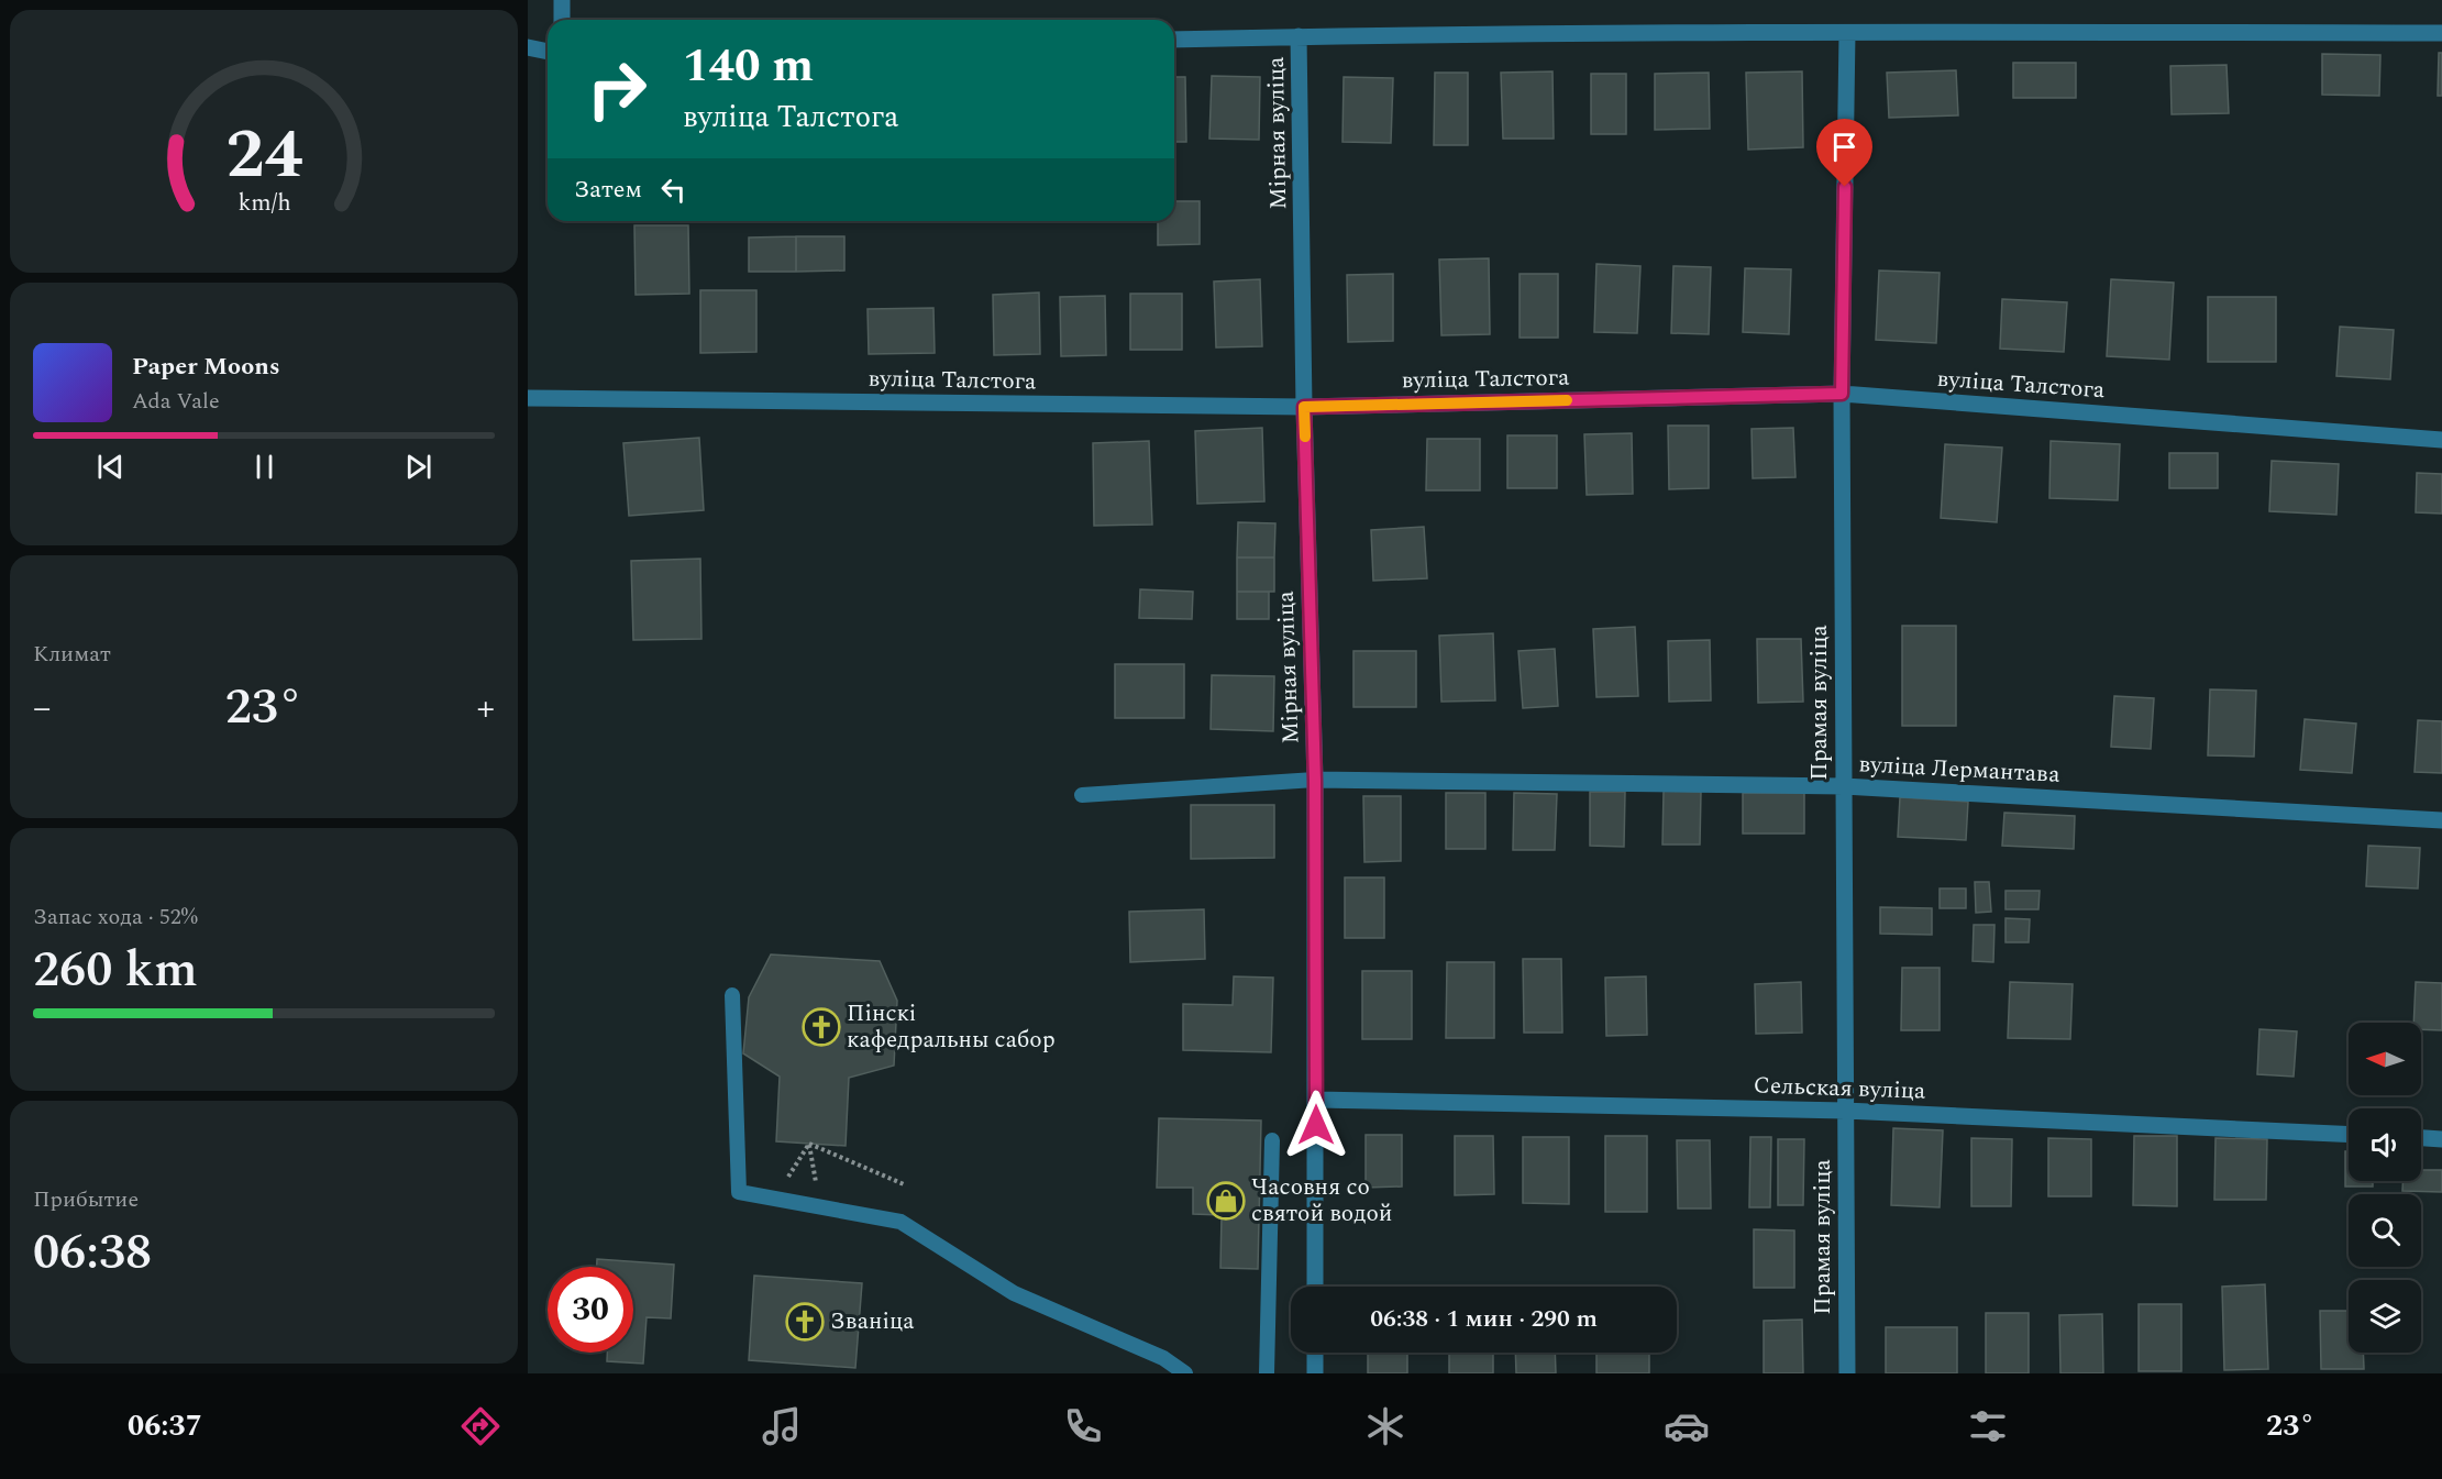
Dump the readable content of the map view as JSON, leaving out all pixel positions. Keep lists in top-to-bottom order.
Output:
{
  "streets": {
    "street": [
      "Мірная вуліца",
      "вуліца Талстога",
      "Прамая вуліца",
      "вуліца Лермантава",
      "Сельская вуліца"
    ]
  },
  "crossings": [
    ["Мірная вуліца", "вуліца Талстога"],
    ["Мірная вуліца", "вуліца Лермантава"],
    ["Мірная вуліца", "Сельская вуліца"],
    ["вуліца Талстога", "Прамая вуліца"],
    ["Прамая вуліца", "вуліца Лермантава"],
    ["Прамая вуліца", "Сельская вуліца"]
  ],
  "places": {
    "church": ["Пінскі кафедральны сабор", "Званіца"],
    "shop": ["Часовня со святой водой"]
  },
  "north": "left",
  "page": {
    "turn": ["140 m", "вуліца Талстога"],
    "then": "Затем",
    "song": ["Paper Moons", "Ada Vale"],
    "tile": [
      "Климат",
      ["Запас хода · 52%", "260 km"],
      ["Прибытие", "06:38"]
    ],
    "heat": ["−", "23°", "+"],
    "limit": "30",
    "trip": "06:38 · 1 мин · 290 m",
    "tabs": ["06:37", "23°"],
    "gauge": ["24", "km/h"]
  }
}
